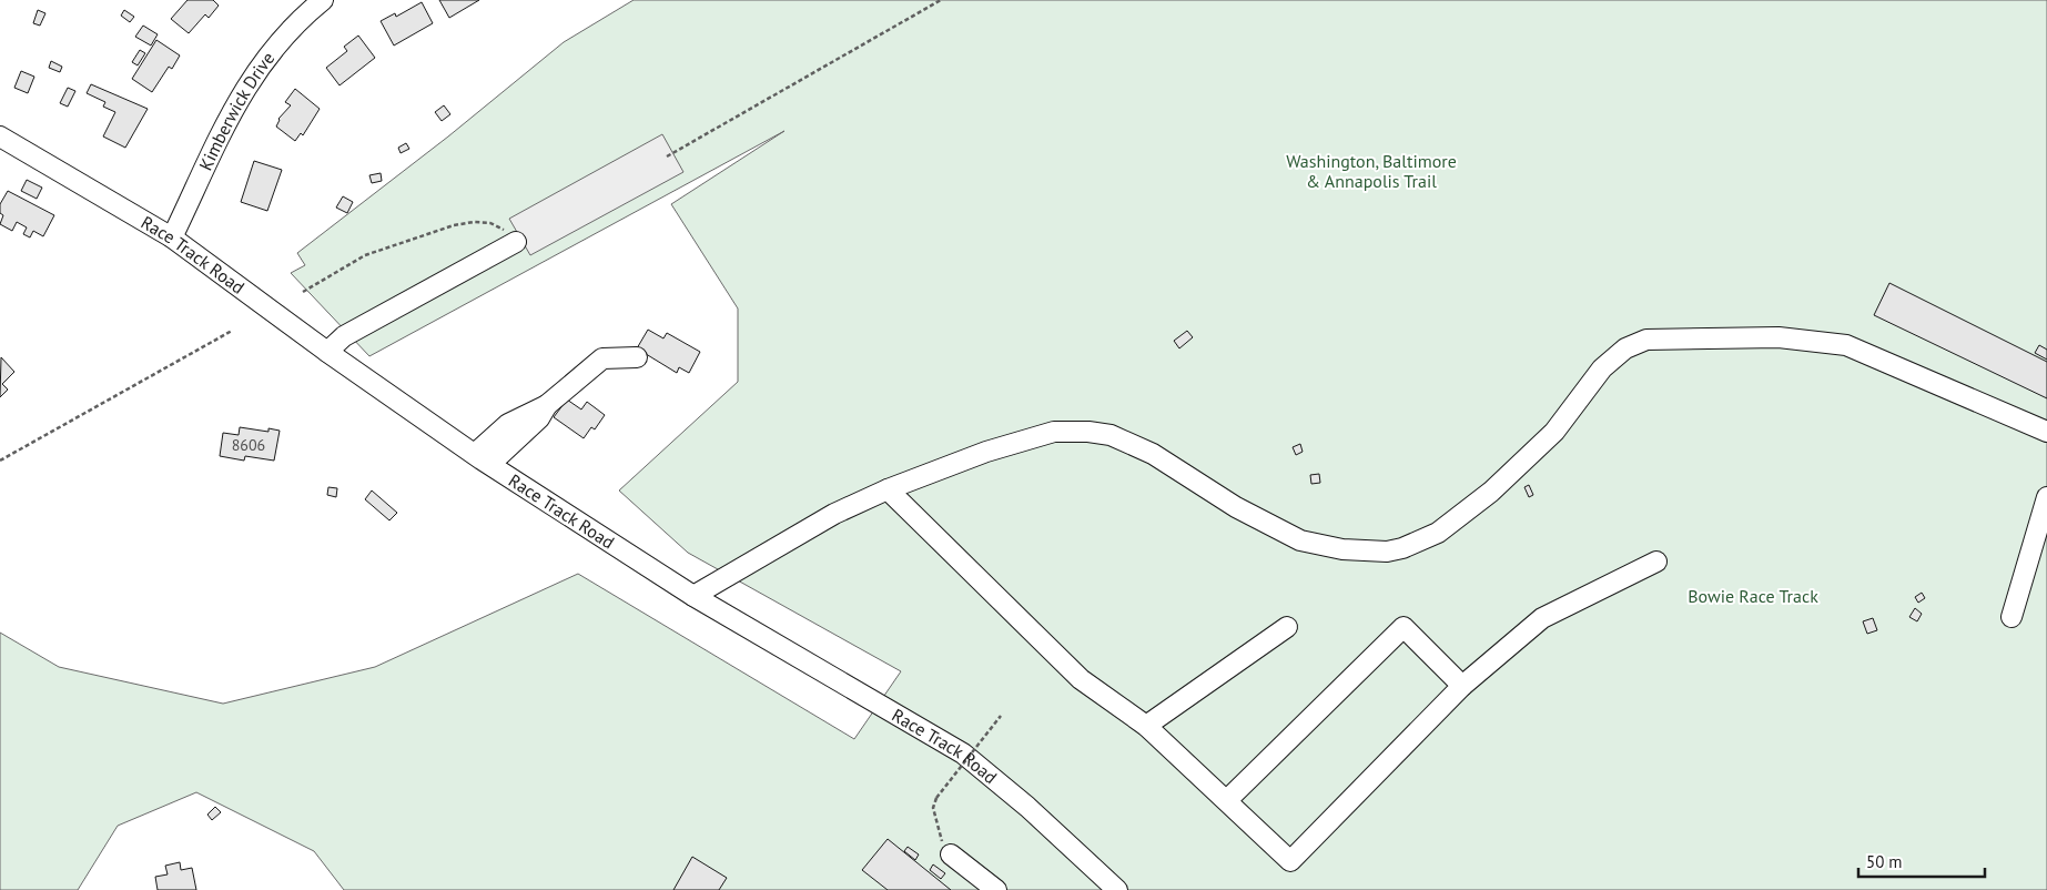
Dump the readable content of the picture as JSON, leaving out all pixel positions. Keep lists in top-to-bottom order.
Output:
{
  "streets": {
    "street": ["Kimberwick Drive", "Race Track Road"]
  },
  "crossings": [
    ["Kimberwick Drive", "Race Track Road"]
  ],
  "parks": ["Washington, Baltimore & Annapolis Trail", "Bowie Race Track"],
  "house_numbers": ["8606"],
  "scale_bar": "50 m"
}
